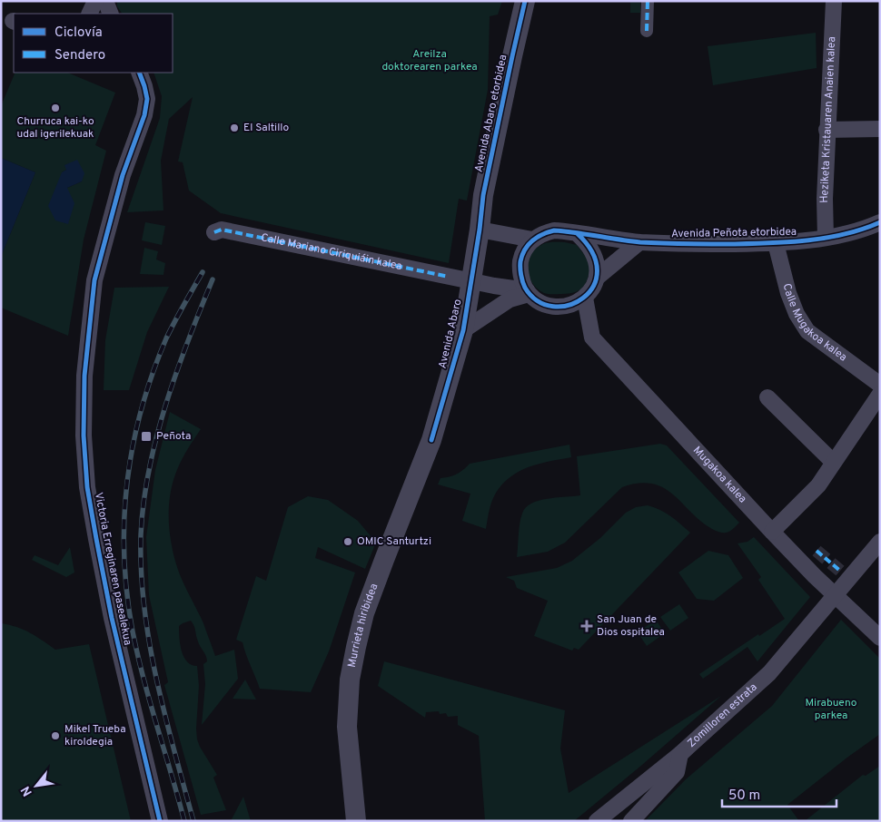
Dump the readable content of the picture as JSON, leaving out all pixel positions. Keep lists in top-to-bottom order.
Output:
{
  "streets": {
    "street": [
      "Avenida Abaro etorbidea",
      "Heziketa Kristauaren Anaien kalea",
      "Avenida Peñota etorbidea",
      "Calle Mariano Ciriquiáin kalea",
      "Calle Mugakoa kalea",
      "Avenida Abaro",
      "Mugakoa kalea",
      "Victoria Erreginaren pasealekua",
      "Murrieta hiribidea",
      "Zomilloren estrata"
    ]
  },
  "crossings": [
    ["Avenida Abaro etorbidea", "Avenida Abaro"],
    ["Heziketa Kristauaren Anaien kalea", "Avenida Peñota etorbidea"],
    ["Avenida Peñota etorbidea", "Calle Mariano Ciriquiáin kalea"],
    ["Avenida Peñota etorbidea", "Calle Mugakoa kalea"],
    ["Avenida Peñota etorbidea", "Mugakoa kalea"],
    ["Calle Mariano Ciriquiáin kalea", "Avenida Abaro"],
    ["Calle Mariano Ciriquiáin kalea", "Mugakoa kalea"],
    ["Avenida Abaro", "Murrieta hiribidea"],
    ["Mugakoa kalea", "Zomilloren estrata"]
  ],
  "parks": ["Areilza doktorearen parkea", "Mirabueno parkea"],
  "places": {
    "other": [
      "Churruca kai-ko udal igerilekuak",
      "El Saltillo",
      "OMIC Santurtzi",
      "Mikel Trueba kiroldegia"
    ],
    "transit": ["Peñota"],
    "health": ["San Juan de Dios ospitalea"]
  },
  "legend": ["Ciclovía", "Sendero"],
  "scale_bar": "50 m",
  "north": "bottom left"
}
